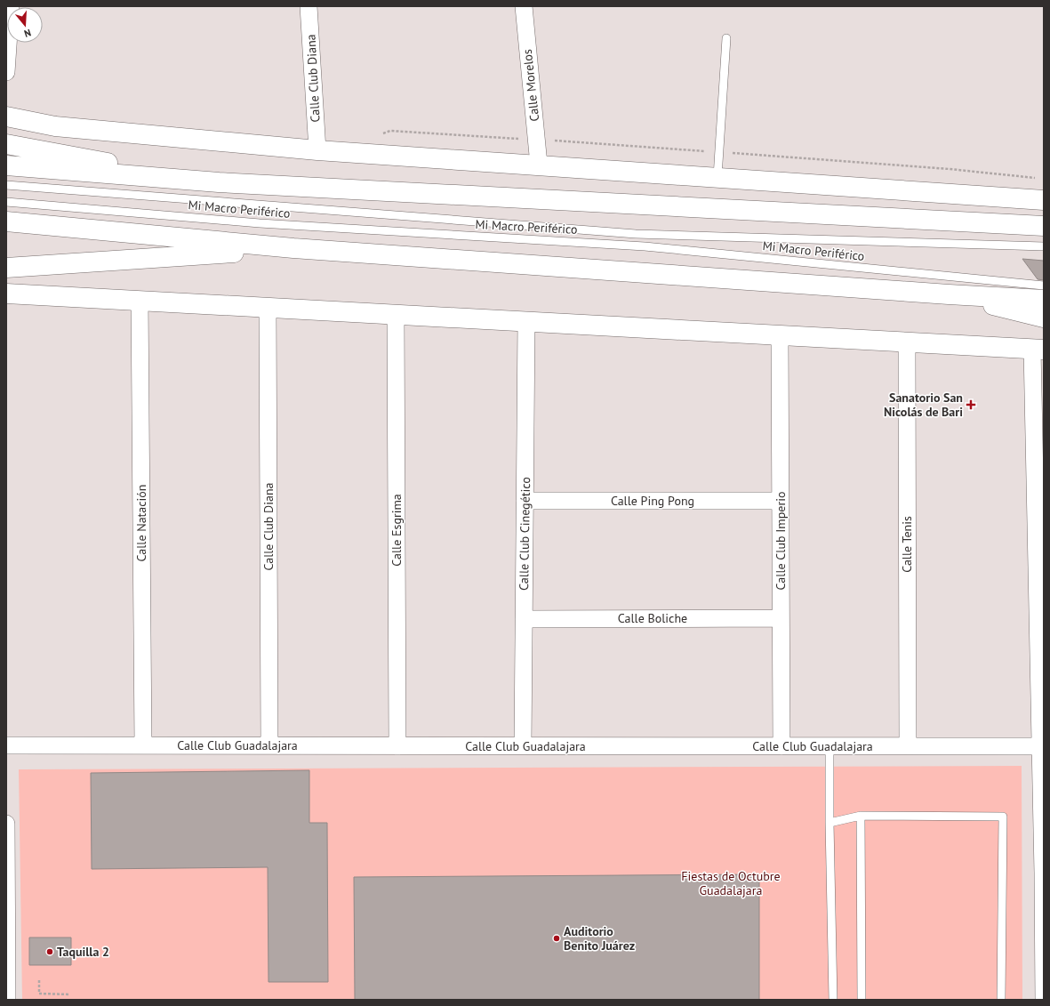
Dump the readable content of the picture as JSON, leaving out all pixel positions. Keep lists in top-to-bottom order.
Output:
{
  "streets": {
    "street": [
      "Calle Club Diana",
      "Calle Morelos",
      "Calle Ping Pong",
      "Calle Natación",
      "Calle Esgrima",
      "Calle Club Cinegético",
      "Calle Club Imperio",
      "Calle Tenis",
      "Calle Boliche",
      "Calle Club Guadalajara"
    ],
    "lane": ["Mi Macro Periférico"]
  },
  "crossings": [
    ["Calle Club Diana", "Calle Club Guadalajara"],
    ["Calle Ping Pong", "Calle Club Cinegético"],
    ["Calle Ping Pong", "Calle Club Imperio"],
    ["Calle Natación", "Calle Club Guadalajara"],
    ["Calle Esgrima", "Calle Club Guadalajara"],
    ["Calle Club Cinegético", "Calle Boliche"],
    ["Calle Club Cinegético", "Calle Club Guadalajara"],
    ["Calle Club Imperio", "Calle Boliche"],
    ["Calle Club Imperio", "Calle Club Guadalajara"],
    ["Calle Tenis", "Calle Club Guadalajara"]
  ],
  "parks": ["Fiestas de Octubre Guadalajara"],
  "places": {
    "health": ["Sanatorio San Nicolás de Bari"],
    "other": ["Auditorio Benito Juárez", "Taquilla 2"]
  },
  "north": "bottom"
}
